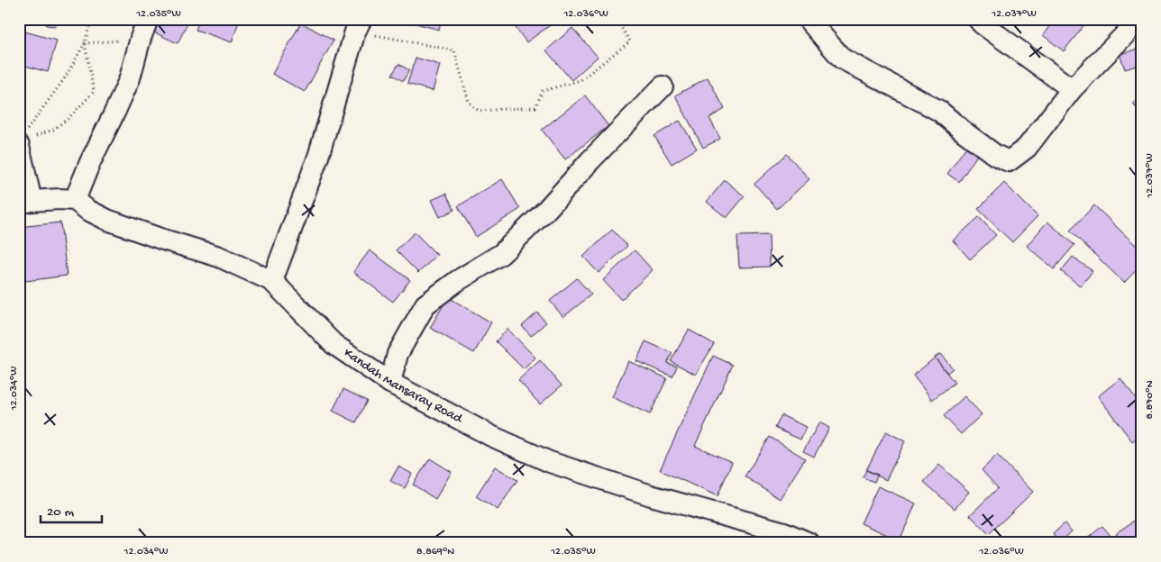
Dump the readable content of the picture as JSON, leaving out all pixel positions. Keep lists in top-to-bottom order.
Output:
{
  "streets": {
    "street": ["Kandah Mansaray Road"]
  },
  "scale_bar": "20 m",
  "coordinates": [
    "12.035°W",
    "12.036°W",
    "12.037°W",
    "12.034°W",
    "8.870°N",
    "8.869°N"
  ]
}
